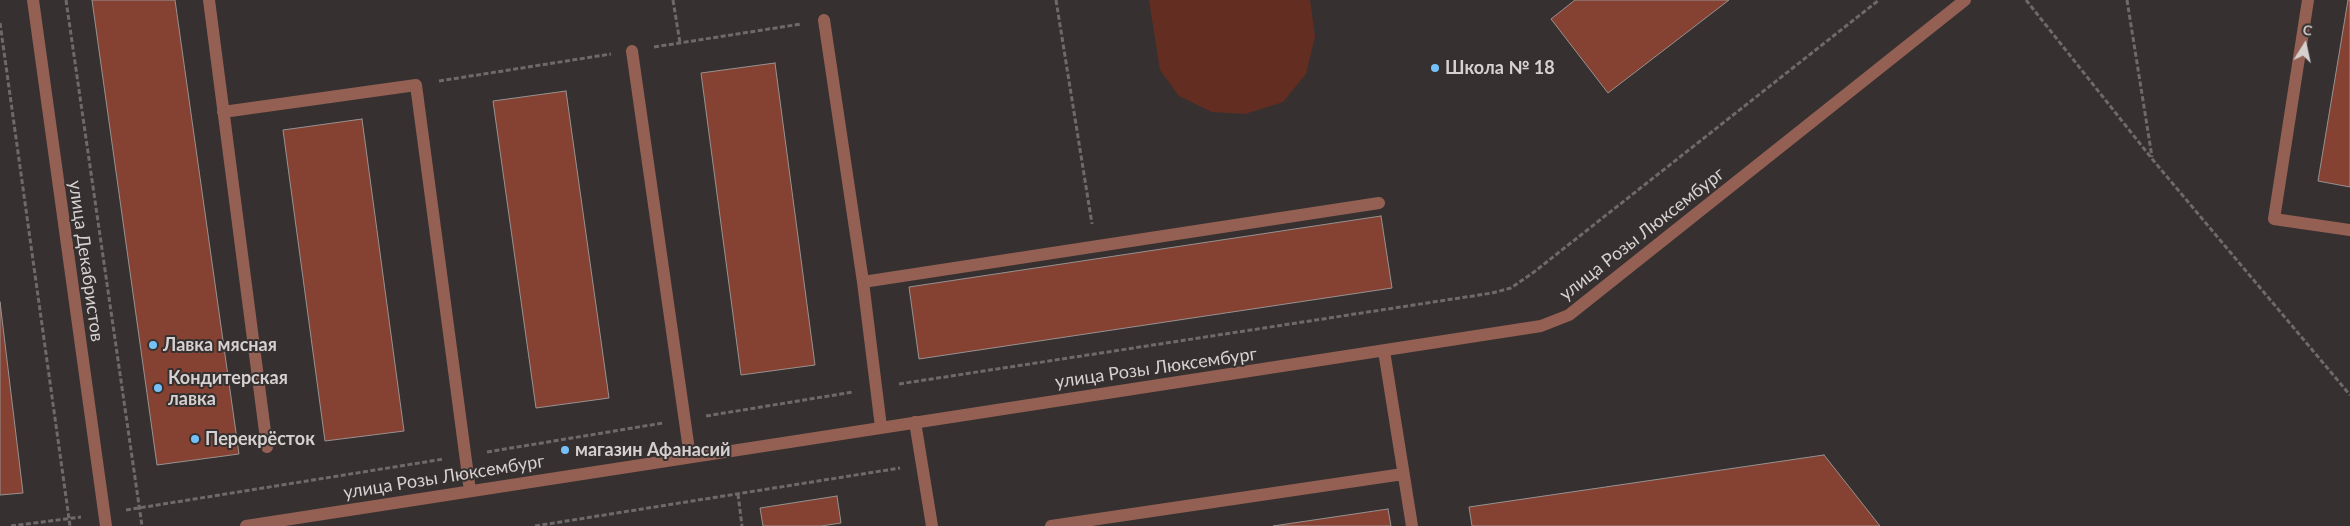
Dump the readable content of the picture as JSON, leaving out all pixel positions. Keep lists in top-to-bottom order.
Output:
{
  "streets": {
    "street": ["улица Розы Люксембург", "улица Декабристов"]
  },
  "places": [
    "Школа № 18",
    "Лавка мясная",
    "Кондитерская лавка",
    "Перекрёсток",
    "магазин Афанасий"
  ],
  "north": "top"
}
